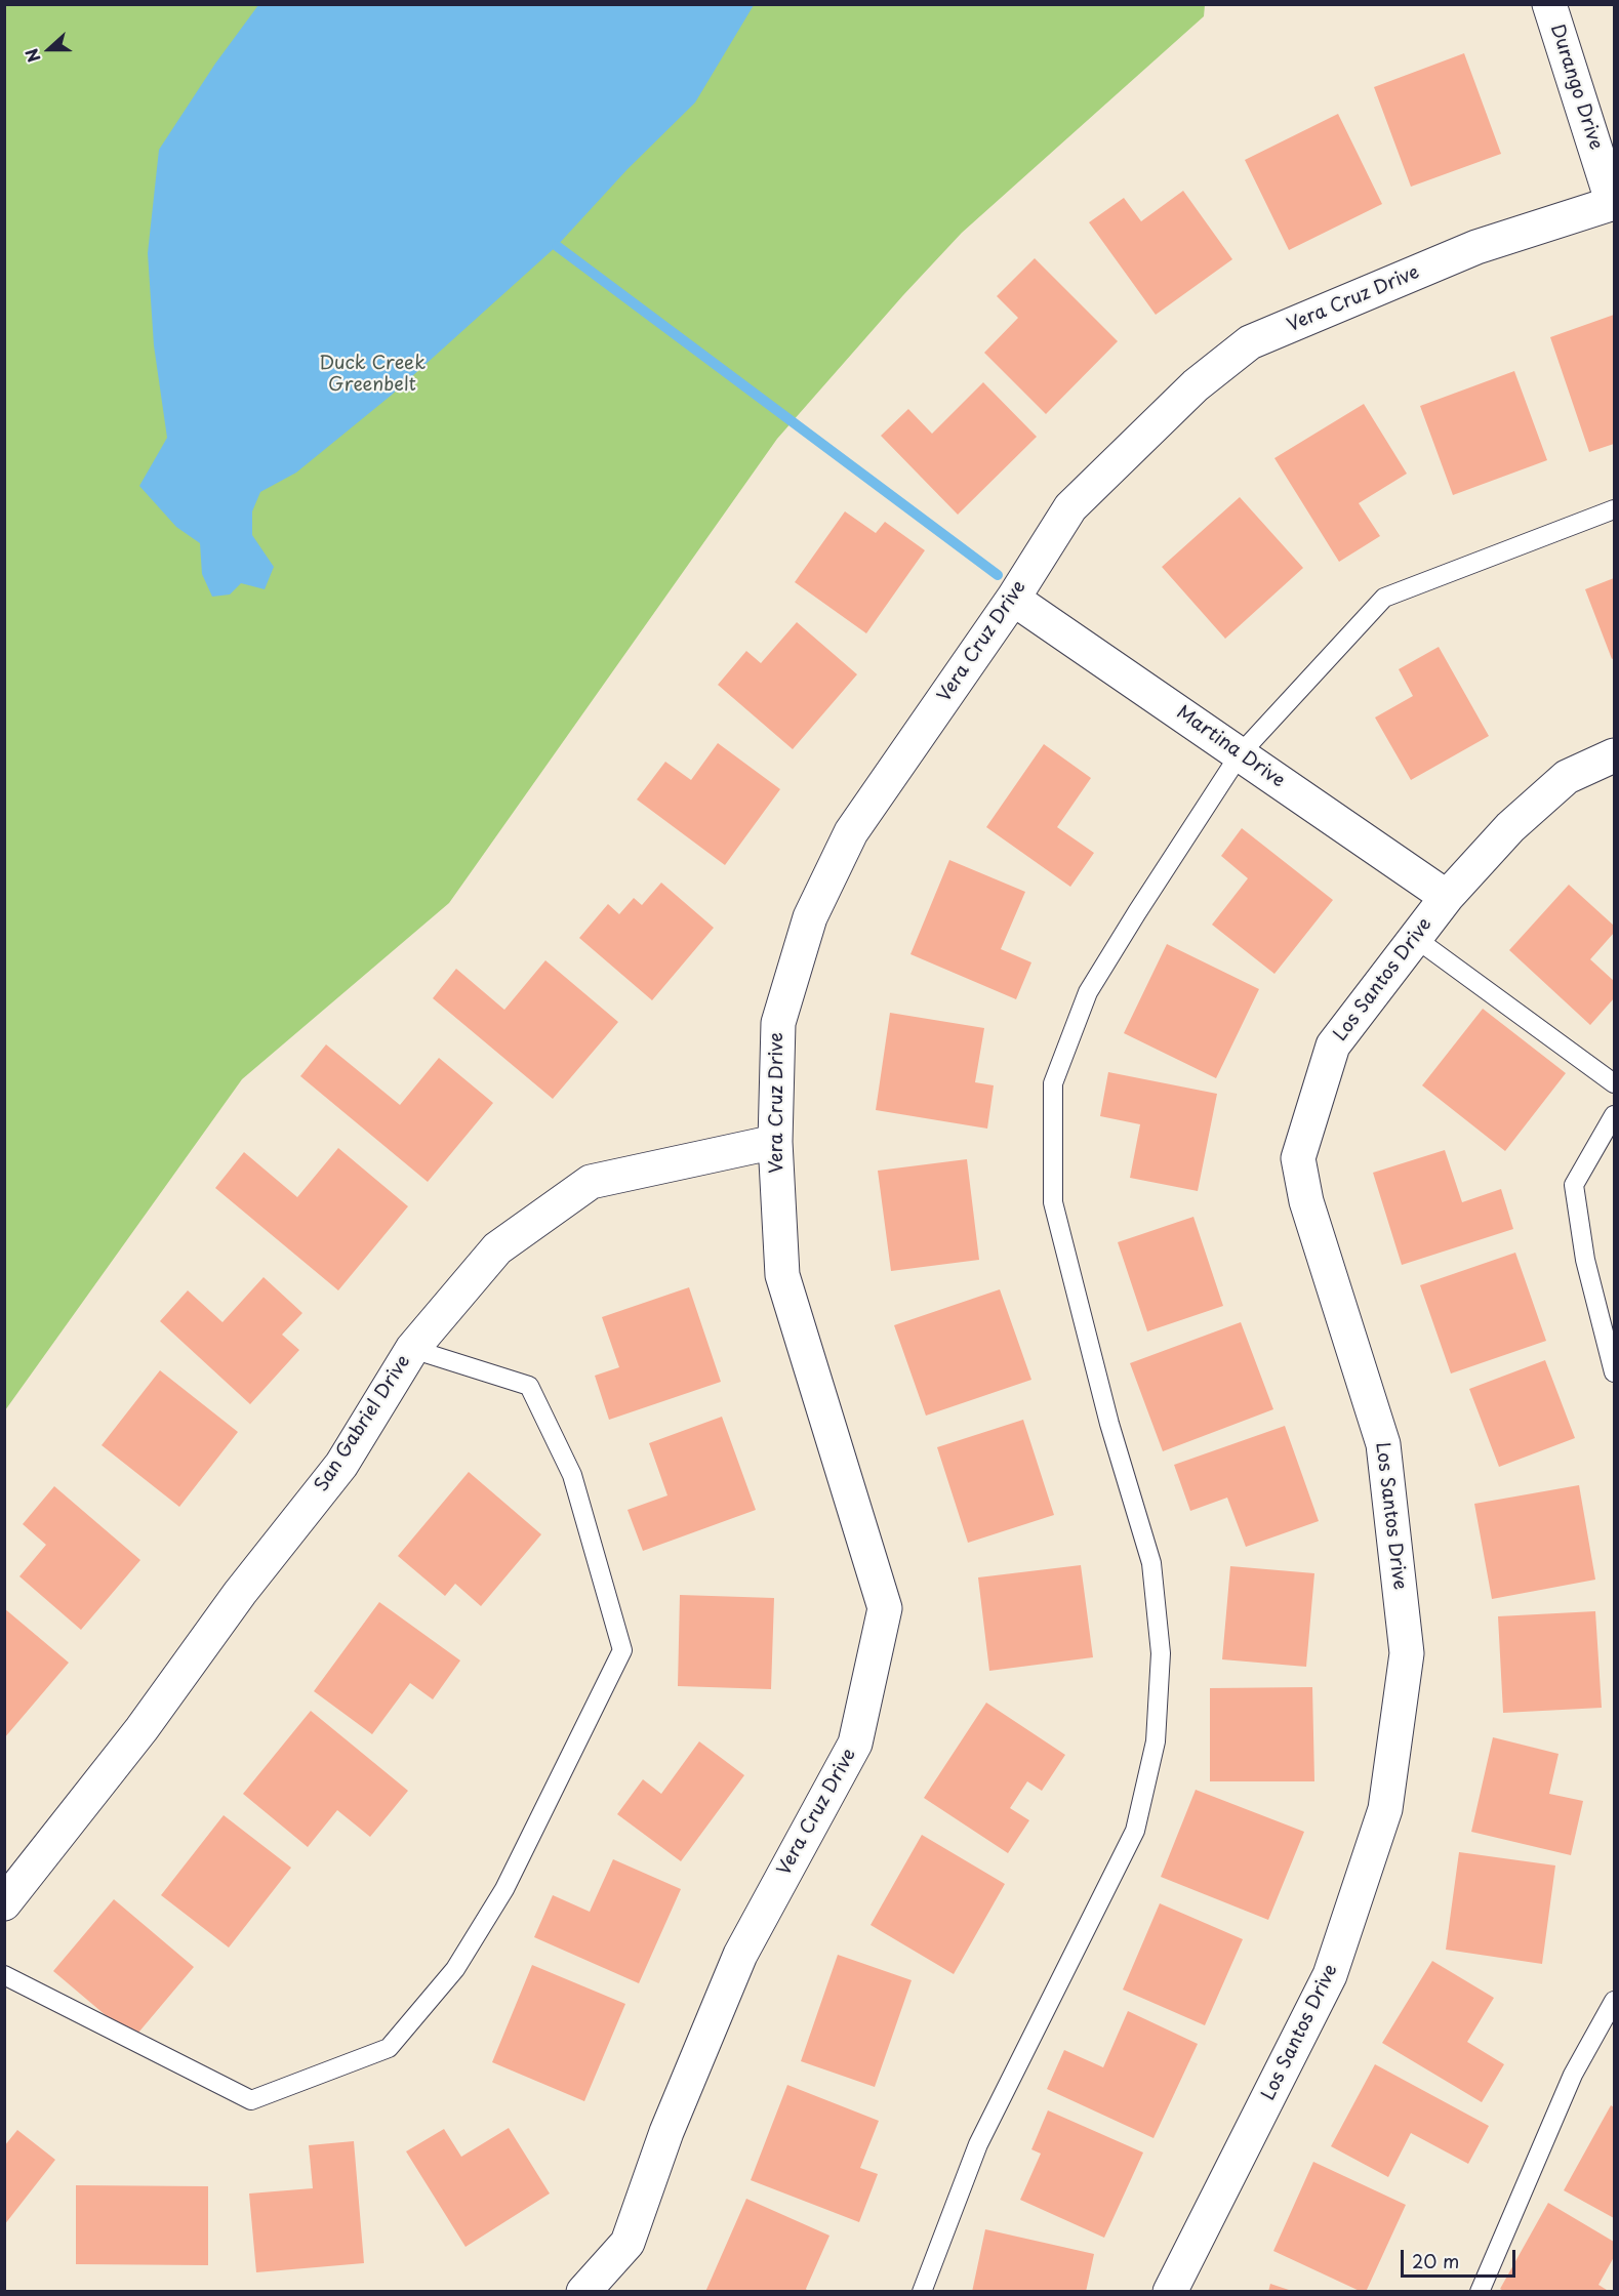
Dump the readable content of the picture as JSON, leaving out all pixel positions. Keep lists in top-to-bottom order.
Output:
{
  "streets": {
    "street": [
      "Durango Drive",
      "Vera Cruz Drive",
      "Martina Drive",
      "Los Santos Drive",
      "San Gabriel Drive"
    ]
  },
  "crossings": [
    ["Durango Drive", "Vera Cruz Drive"],
    ["Vera Cruz Drive", "Martina Drive"],
    ["Vera Cruz Drive", "San Gabriel Drive"],
    ["Martina Drive", "Los Santos Drive"]
  ],
  "parks": ["Duck Creek Greenbelt"],
  "scale_bar": "20 m",
  "north": "left"
}
